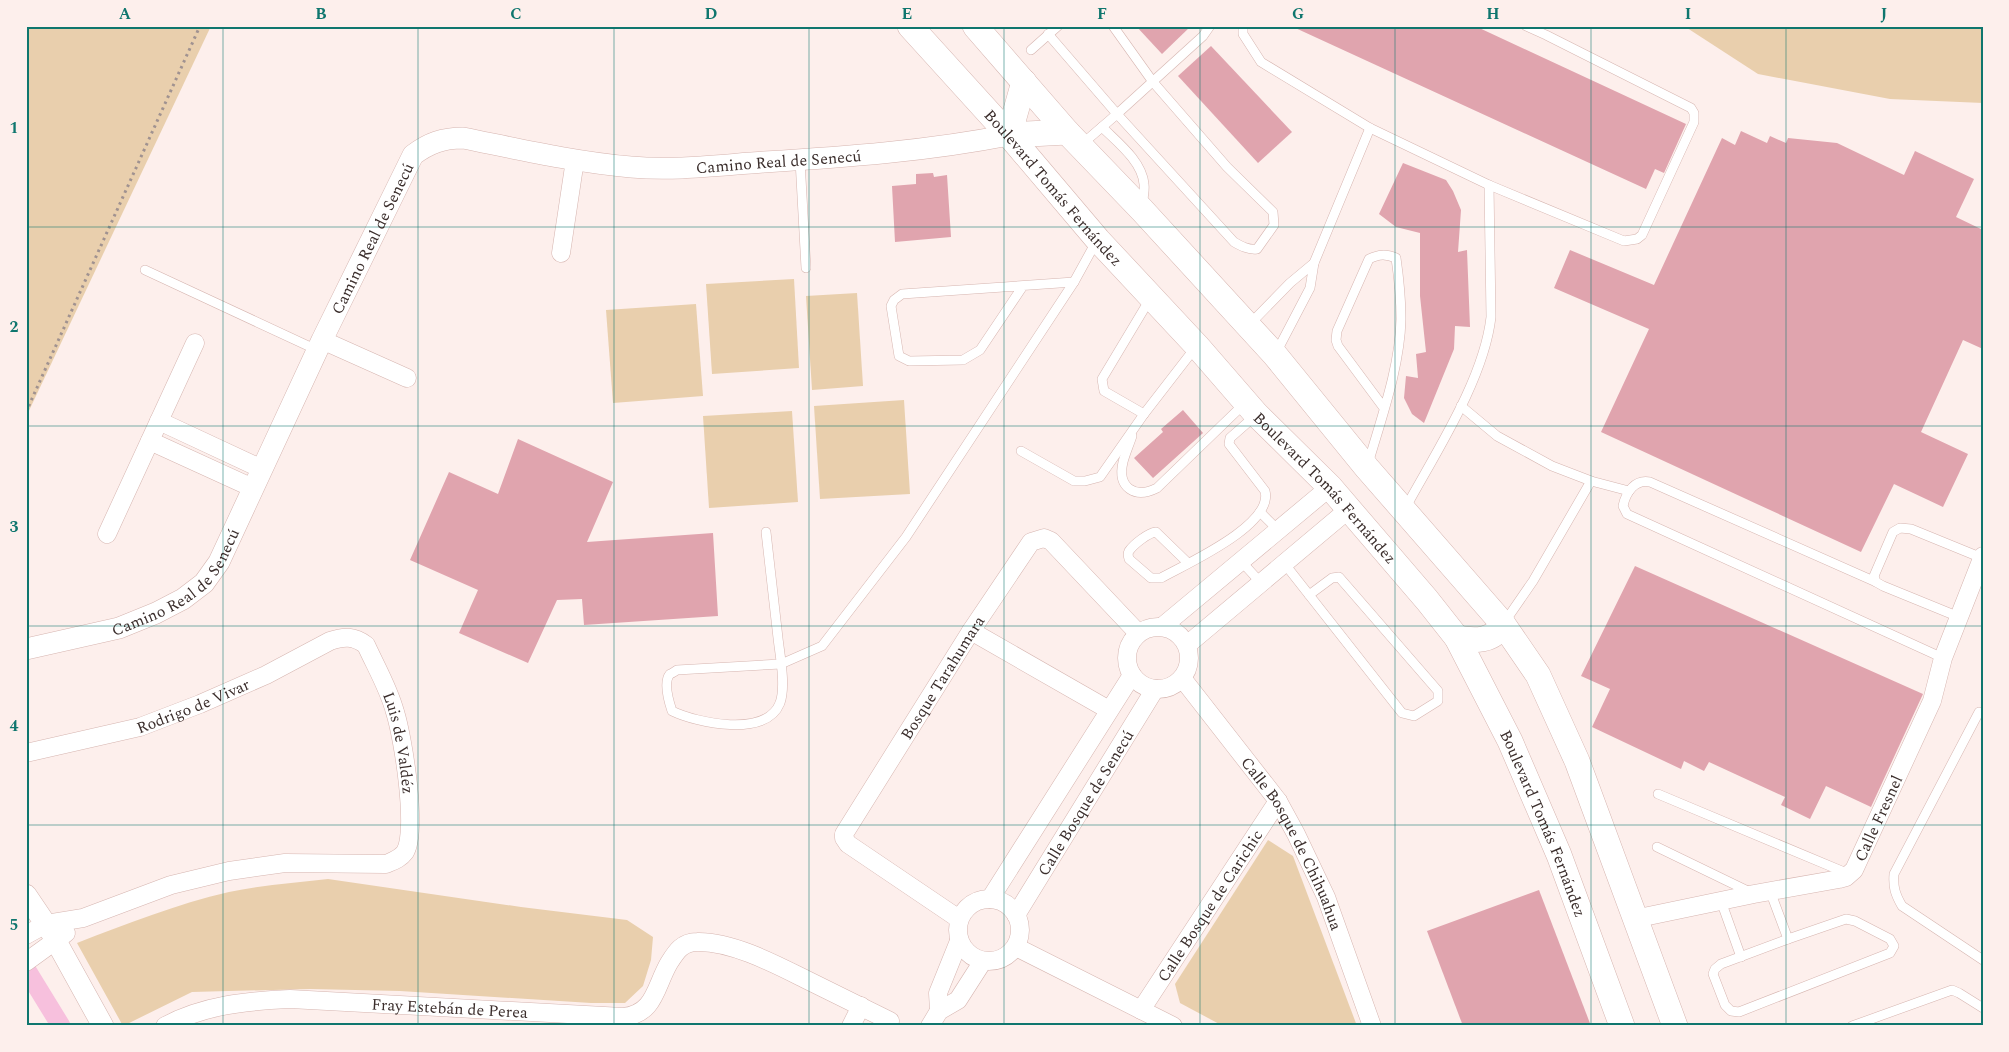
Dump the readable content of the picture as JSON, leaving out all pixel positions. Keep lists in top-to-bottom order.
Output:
{
  "streets": {
    "main road": ["Boulevard Tomás Fernández"],
    "street": [
      "Camino Real de Senecú",
      "Bosque Tarahumara",
      "Rodrigo de Vivar",
      "Luis de Valdéz",
      "Calle Bosque de Senecú",
      "Calle Fresnel",
      "Calle Bosque de Chihuahua",
      "Calle Bosque de Carichic",
      "Fray Estebán de Perea"
    ]
  },
  "crossings": [
    ["Camino Real de Senecú", "Boulevard Tomás Fernández"],
    ["Bosque Tarahumara", "Calle Bosque de Senecú"],
    ["Bosque Tarahumara", "Calle Bosque de Chihuahua"],
    ["Rodrigo de Vivar", "Luis de Valdéz"],
    ["Calle Bosque de Senecú", "Calle Bosque de Chihuahua"],
    ["Calle Bosque de Chihuahua", "Calle Bosque de Carichic"]
  ],
  "grid": {
    "columns": [
      "A",
      "B",
      "C",
      "D",
      "E",
      "F",
      "G",
      "H",
      "I",
      "J"
    ],
    "rows": [
      "1",
      "2",
      "3",
      "4",
      "5"
    ]
  }
}
